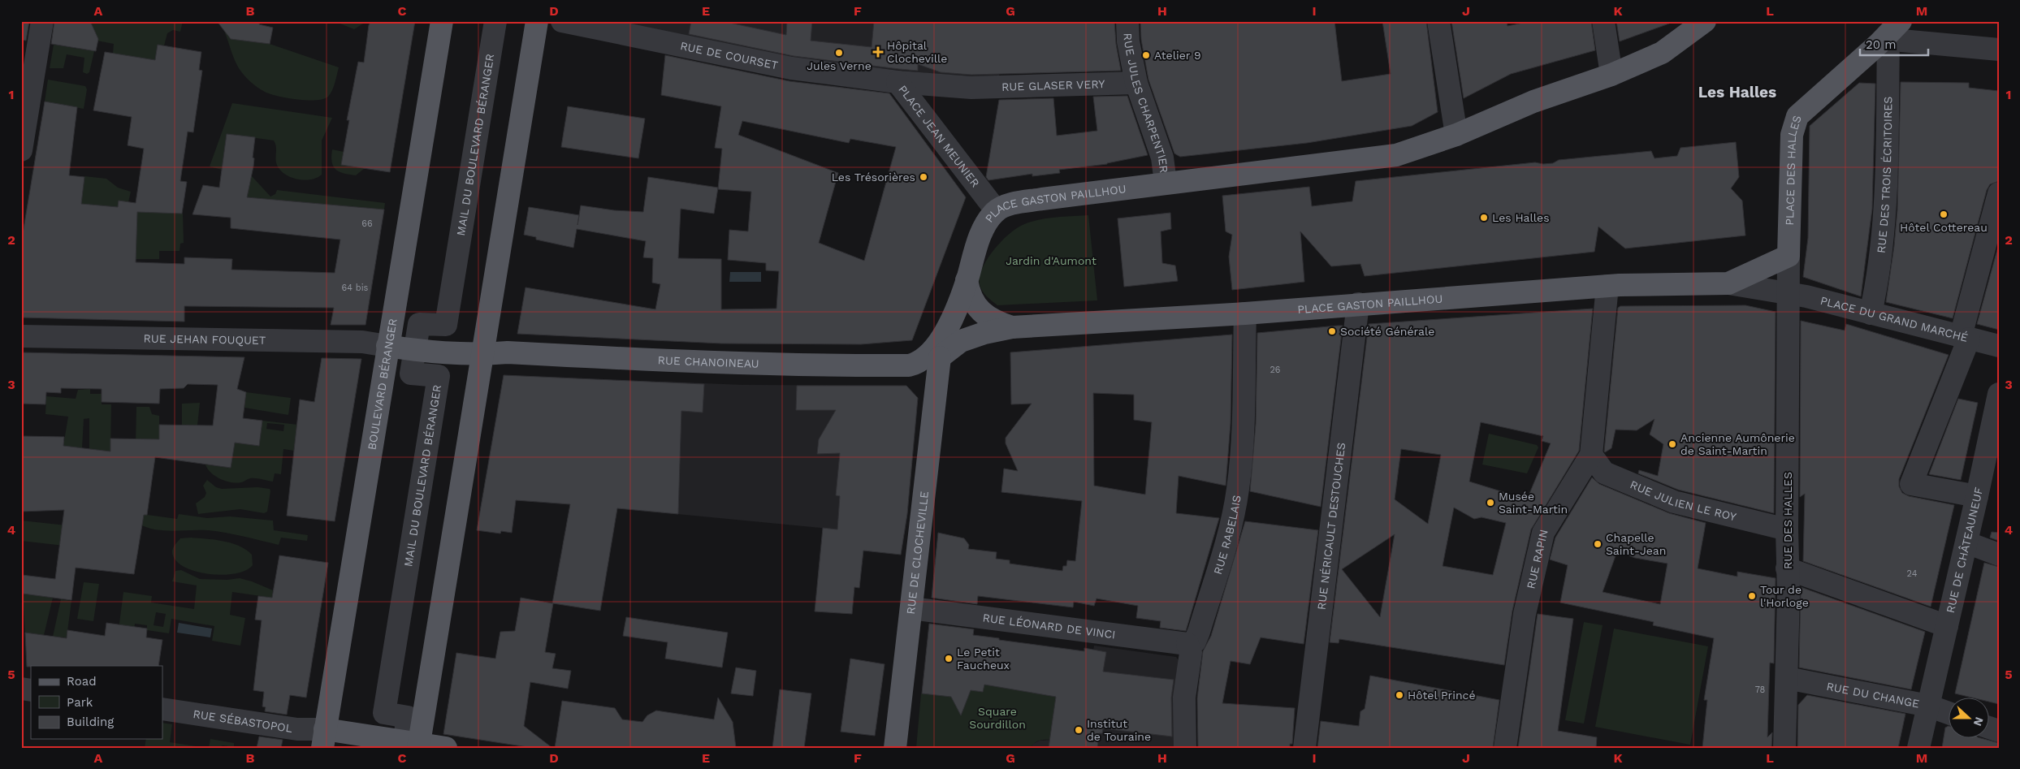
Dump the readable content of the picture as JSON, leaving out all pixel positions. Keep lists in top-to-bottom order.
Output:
{
  "streets": {
    "main road": [
      "PLACE DES HALLES",
      "PLACE GASTON PAILLHOU",
      "RUE CHANOINEAU",
      "BOULEVARD BÉRANGER",
      "RUE DE CLOCHEVILLE"
    ],
    "street": [
      "RUE DE COURSET",
      "RUE GLASER VERY",
      "RUE JULES CHARPENTIER",
      "PLACE JEAN MEUNIER",
      "MAIL DU BOULEVARD BÉRANGER",
      "RUE DES TROIS ÉCRITOIRES",
      "PLACE DU GRAND MARCHÉ",
      "RUE JEHAN FOUQUET",
      "RUE JULIEN LE ROY",
      "RUE DES HALLES",
      "RUE NÉRICAULT DESTOUCHES",
      "RUE RABELAIS",
      "RUE DE CHÂTEAUNEUF",
      "RUE RAPIN",
      "RUE LÉONARD DE VINCI",
      "RUE DU CHANGE",
      "RUE SÉBASTOPOL"
    ]
  },
  "crossings": [
    ["RUE DE COURSET", "PLACE JEAN MEUNIER"],
    ["RUE GLASER VERY", "RUE JULES CHARPENTIER"],
    ["RUE GLASER VERY", "PLACE JEAN MEUNIER"],
    ["RUE JULES CHARPENTIER", "PLACE GASTON PAILLHOU"],
    ["PLACE JEAN MEUNIER", "PLACE GASTON PAILLHOU"],
    ["MAIL DU BOULEVARD BÉRANGER", "RUE CHANOINEAU"],
    ["PLACE DES HALLES", "RUE DES TROIS ÉCRITOIRES"],
    ["PLACE DES HALLES", "PLACE GASTON PAILLHOU"],
    ["PLACE DES HALLES", "PLACE DU GRAND MARCHÉ"],
    ["PLACE DES HALLES", "RUE DES HALLES"],
    ["RUE DES TROIS ÉCRITOIRES", "PLACE DU GRAND MARCHÉ"],
    ["PLACE GASTON PAILLHOU", "PLACE DU GRAND MARCHÉ"],
    ["PLACE GASTON PAILLHOU", "RUE CHANOINEAU"],
    ["PLACE GASTON PAILLHOU", "RUE DES HALLES"],
    ["PLACE GASTON PAILLHOU", "RUE NÉRICAULT DESTOUCHES"],
    ["PLACE GASTON PAILLHOU", "RUE RABELAIS"],
    ["PLACE GASTON PAILLHOU", "RUE DE CLOCHEVILLE"],
    ["PLACE GASTON PAILLHOU", "RUE RAPIN"],
    ["PLACE DU GRAND MARCHÉ", "RUE DES HALLES"],
    ["RUE JEHAN FOUQUET", "RUE CHANOINEAU"],
    ["RUE JEHAN FOUQUET", "BOULEVARD BÉRANGER"],
    ["RUE CHANOINEAU", "BOULEVARD BÉRANGER"],
    ["RUE CHANOINEAU", "RUE DE CLOCHEVILLE"],
    ["BOULEVARD BÉRANGER", "RUE SÉBASTOPOL"],
    ["RUE JULIEN LE ROY", "RUE DES HALLES"],
    ["RUE JULIEN LE ROY", "RUE RAPIN"],
    ["RUE DES HALLES", "RUE DU CHANGE"],
    ["RUE RABELAIS", "RUE LÉONARD DE VINCI"],
    ["RUE DE CHÂTEAUNEUF", "RUE DU CHANGE"],
    ["RUE DE CLOCHEVILLE", "RUE LÉONARD DE VINCI"]
  ],
  "districts": ["Les Halles"],
  "parks": ["Jardin d'Aumont", "Square Sourdillon"],
  "places": {
    "health": ["Hôpital Clocheville"],
    "other": [
      "Jules Verne",
      "Atelier 9",
      "Les Trésorières",
      "Hôtel Cottereau",
      "Les Halles",
      "Société Générale",
      "Ancienne Aumônerie de Saint-Martin",
      "Musée Saint-Martin",
      "Chapelle Saint-Jean",
      "Tour de l'Horloge",
      "Le Petit Faucheux",
      "Hôtel Princé",
      "Institut de Touraine"
    ]
  },
  "house_numbers": [
    "66",
    "64 bis",
    "26",
    "24",
    "78"
  ],
  "legend": ["Road", "Park", "Building"],
  "scale_bar": "20 m",
  "north": "right",
  "grid": {
    "columns": [
      "A",
      "B",
      "C",
      "D",
      "E",
      "F",
      "G",
      "H",
      "I",
      "J",
      "K",
      "L",
      "M"
    ],
    "rows": [
      "1",
      "2",
      "3",
      "4",
      "5"
    ]
  }
}
